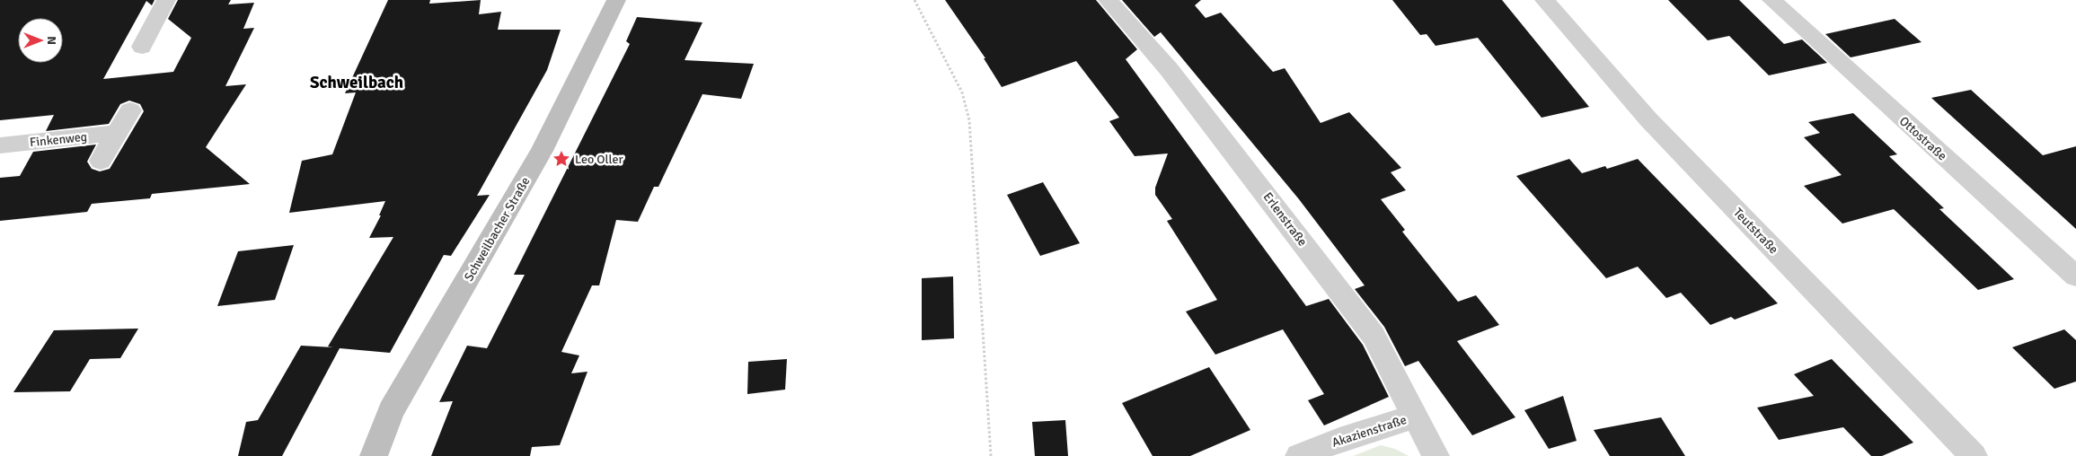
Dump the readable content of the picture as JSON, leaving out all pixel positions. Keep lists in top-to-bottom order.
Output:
{
  "streets": {
    "main road": ["Schweilbacher Straße"],
    "street": [
      "Ottostraße",
      "Finkenweg",
      "Erlenstraße",
      "Teutstraße",
      "Akazienstraße"
    ]
  },
  "crossings": [
    ["Erlenstraße", "Akazienstraße"]
  ],
  "districts": ["Schweilbach"],
  "places": {
    "place": ["Leo Oller"]
  },
  "north": "right"
}
